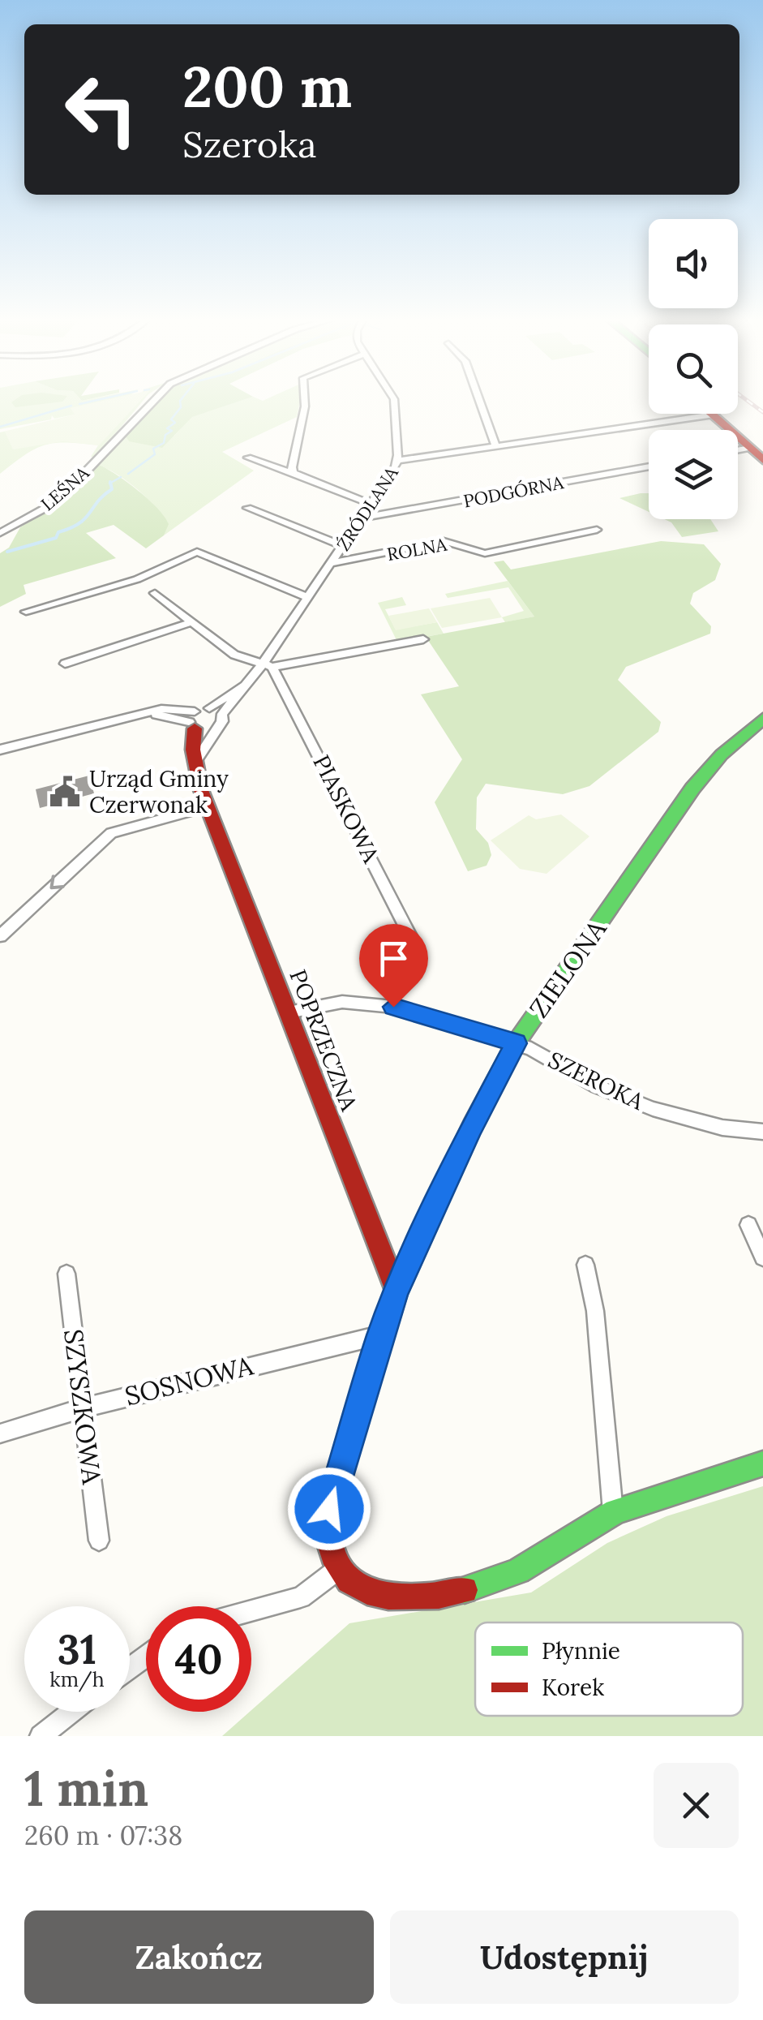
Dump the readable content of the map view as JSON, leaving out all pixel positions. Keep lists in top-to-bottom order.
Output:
{
  "streets": {
    "street": [
      "LEŚNA",
      "PODGÓRNA",
      "ŹRÓDLANA",
      "ROLNA",
      "PIASKOWA",
      "ZIELONA",
      "POPRZECZNA",
      "SZEROKA",
      "SOSNOWA",
      "SZYSZKOWA"
    ]
  },
  "crossings": [
    ["PODGÓRNA", "ŹRÓDLANA"],
    ["ŹRÓDLANA", "ROLNA"],
    ["ŹRÓDLANA", "PIASKOWA"],
    ["ŹRÓDLANA", "POPRZECZNA"],
    ["ZIELONA", "POPRZECZNA"],
    ["ZIELONA", "SZEROKA"],
    ["ZIELONA", "SOSNOWA"],
    ["POPRZECZNA", "SZEROKA"],
    ["SOSNOWA", "SZYSZKOWA"]
  ],
  "places": {
    "public building": ["Urząd Gminy Czerwonak"]
  },
  "legend": ["Płynnie", "Korek"],
  "page": {
    "turn": ["200 m", "Szeroka"],
    "speed": "31 km/h",
    "limit": "40",
    "heading": ["1 min", "260 m · 07:38"],
    "buttons": ["Zakończ", "Udostępnij"]
  }
}
